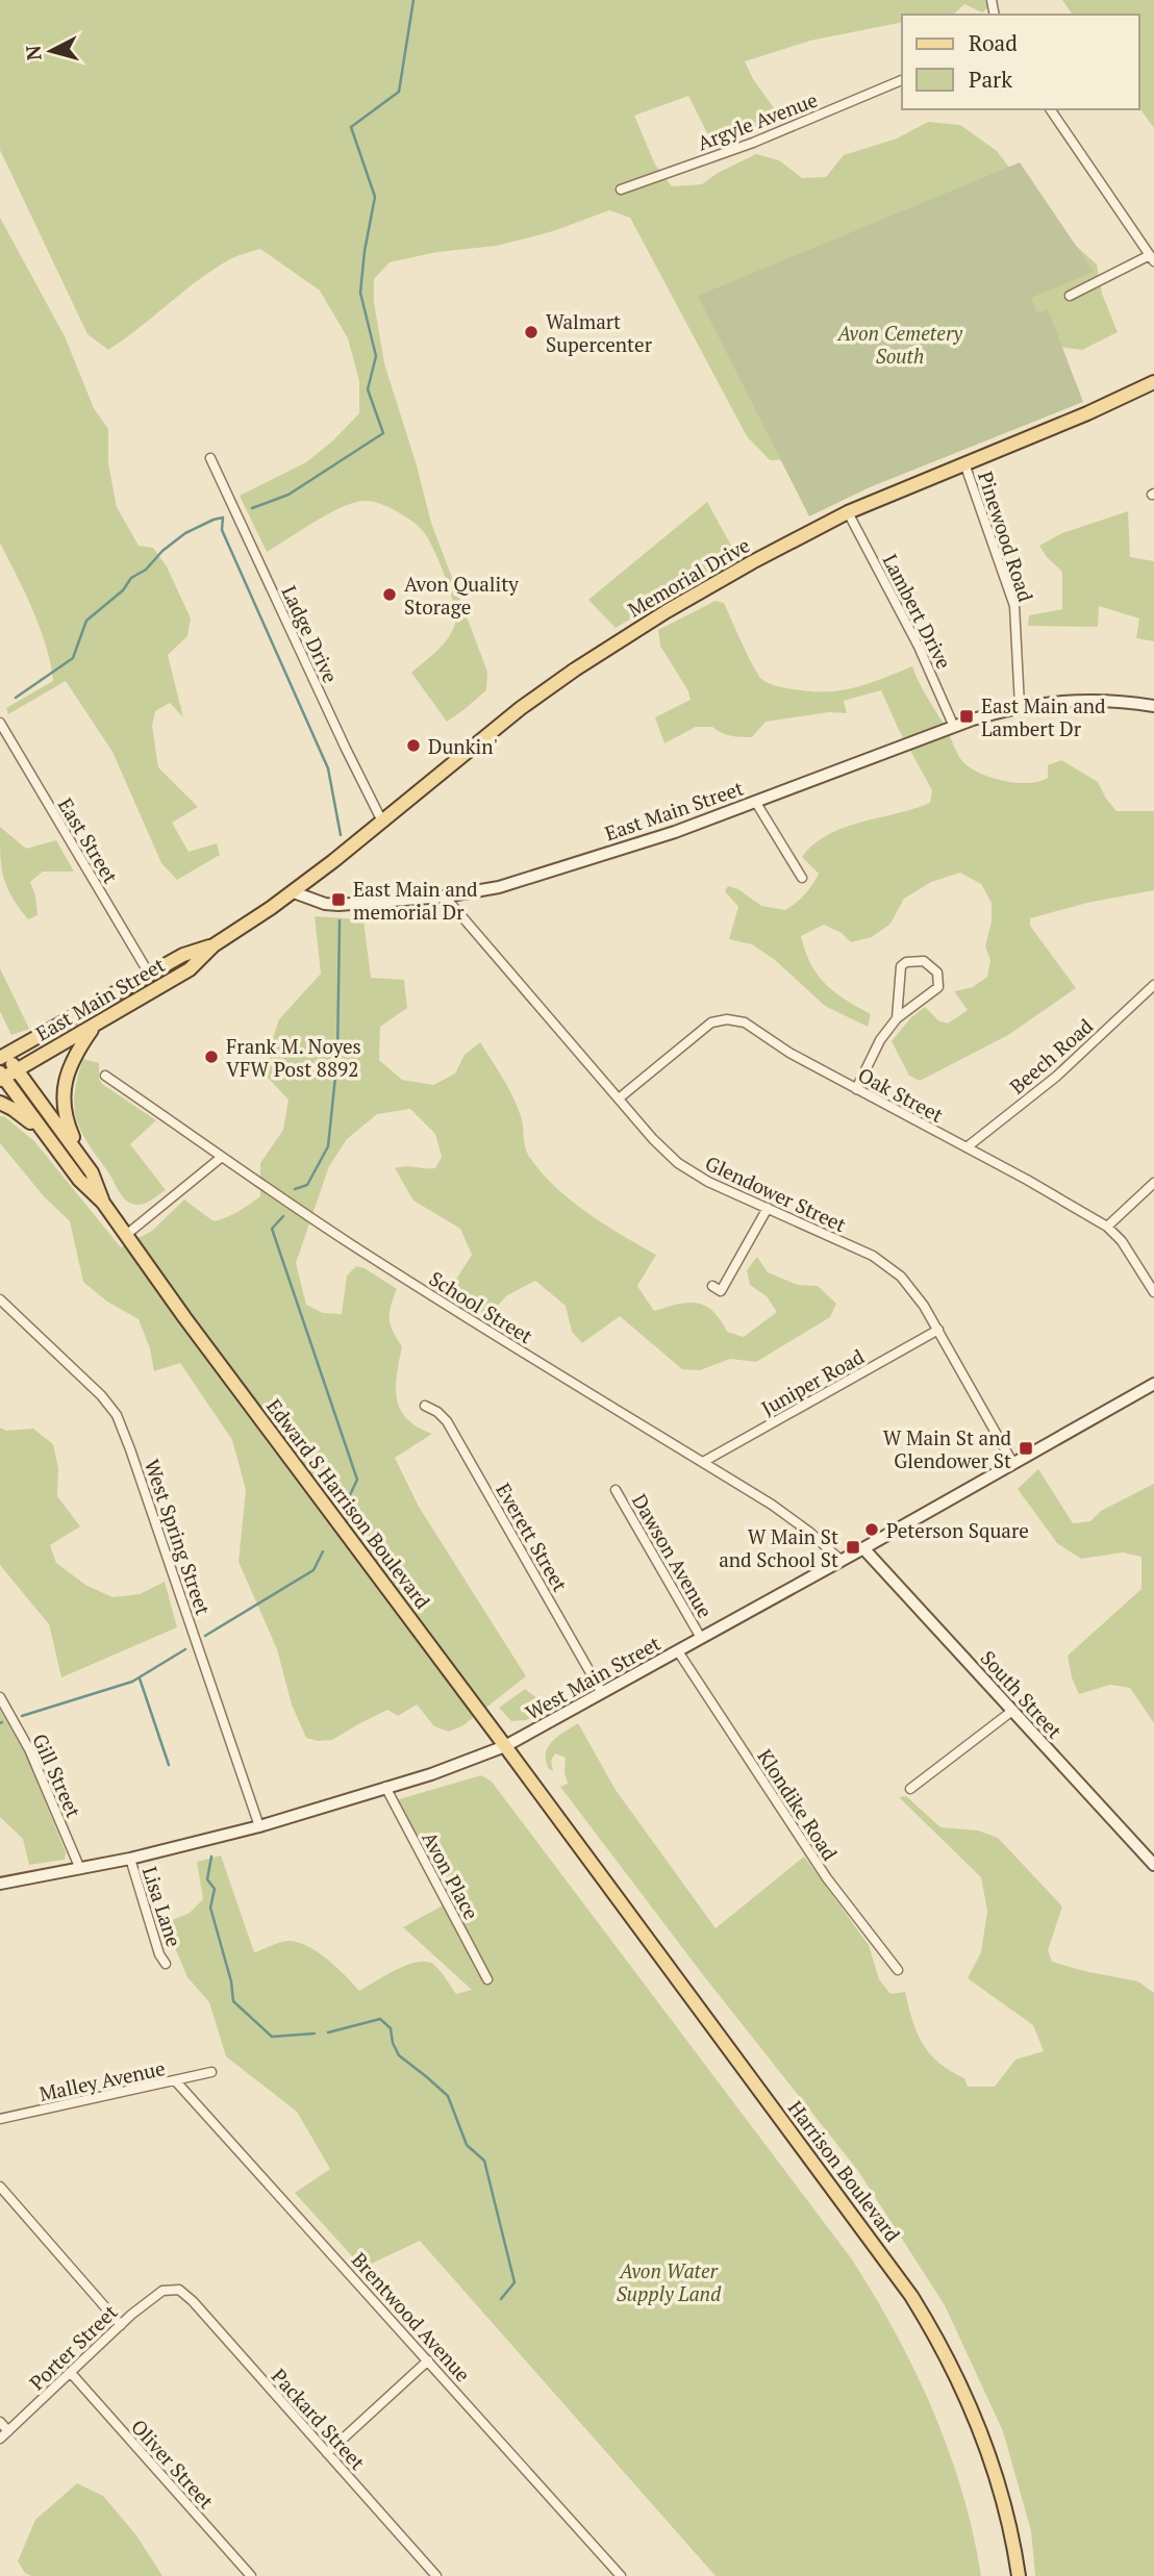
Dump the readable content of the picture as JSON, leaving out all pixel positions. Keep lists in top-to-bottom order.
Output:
{
  "streets": {
    "main road": [
      "Memorial Drive",
      "East Main Street",
      "Edward S Harrison Boulevard",
      "West Main Street",
      "South Street",
      "Harrison Boulevard"
    ],
    "street": [
      "Argyle Avenue",
      "Pinewood Road",
      "Lambert Drive",
      "Ladge Drive",
      "East Street",
      "Beech Road",
      "Oak Street",
      "Glendower Street",
      "School Street",
      "Juniper Road",
      "West Spring Street",
      "Everett Street",
      "Dawson Avenue",
      "Gill Street",
      "Klondike Road",
      "Avon Place",
      "Lisa Lane",
      "Malley Avenue",
      "Brentwood Avenue",
      "Porter Street",
      "Packard Street",
      "Oliver Street"
    ]
  },
  "crossings": [
    ["Pinewood Road", "Memorial Drive"],
    ["Pinewood Road", "East Main Street"],
    ["Memorial Drive", "Lambert Drive"],
    ["Memorial Drive", "Ladge Drive"],
    ["Memorial Drive", "East Main Street"],
    ["Lambert Drive", "East Main Street"],
    ["East Main Street", "East Street"],
    ["East Main Street", "Glendower Street"],
    ["East Main Street", "Edward S Harrison Boulevard"],
    ["Beech Road", "Oak Street"],
    ["Oak Street", "Glendower Street"],
    ["Glendower Street", "Juniper Road"],
    ["Glendower Street", "West Main Street"],
    ["School Street", "Juniper Road"],
    ["School Street", "West Main Street"],
    ["Edward S Harrison Boulevard", "West Main Street"],
    ["Edward S Harrison Boulevard", "Harrison Boulevard"],
    ["West Spring Street", "West Main Street"],
    ["Everett Street", "West Main Street"],
    ["Dawson Avenue", "West Main Street"],
    ["West Main Street", "South Street"],
    ["West Main Street", "Gill Street"],
    ["West Main Street", "Klondike Road"],
    ["West Main Street", "Avon Place"],
    ["West Main Street", "Lisa Lane"],
    ["Malley Avenue", "Brentwood Avenue"],
    ["Porter Street", "Packard Street"],
    ["Porter Street", "Oliver Street"]
  ],
  "parks": ["Avon Cemetery South", "Avon Water Supply Land"],
  "places": {
    "other": [
      "Walmart Supercenter",
      "Avon Quality Storage",
      "Dunkin'",
      "Frank M. Noyes VFW Post 8892",
      "Peterson Square"
    ],
    "transit": [
      "East Main and Lambert Dr",
      "East Main and memorial Dr",
      "W Main St and Glendower St",
      "W Main St and School St"
    ]
  },
  "legend": ["Road", "Park"],
  "north": "left"
}
